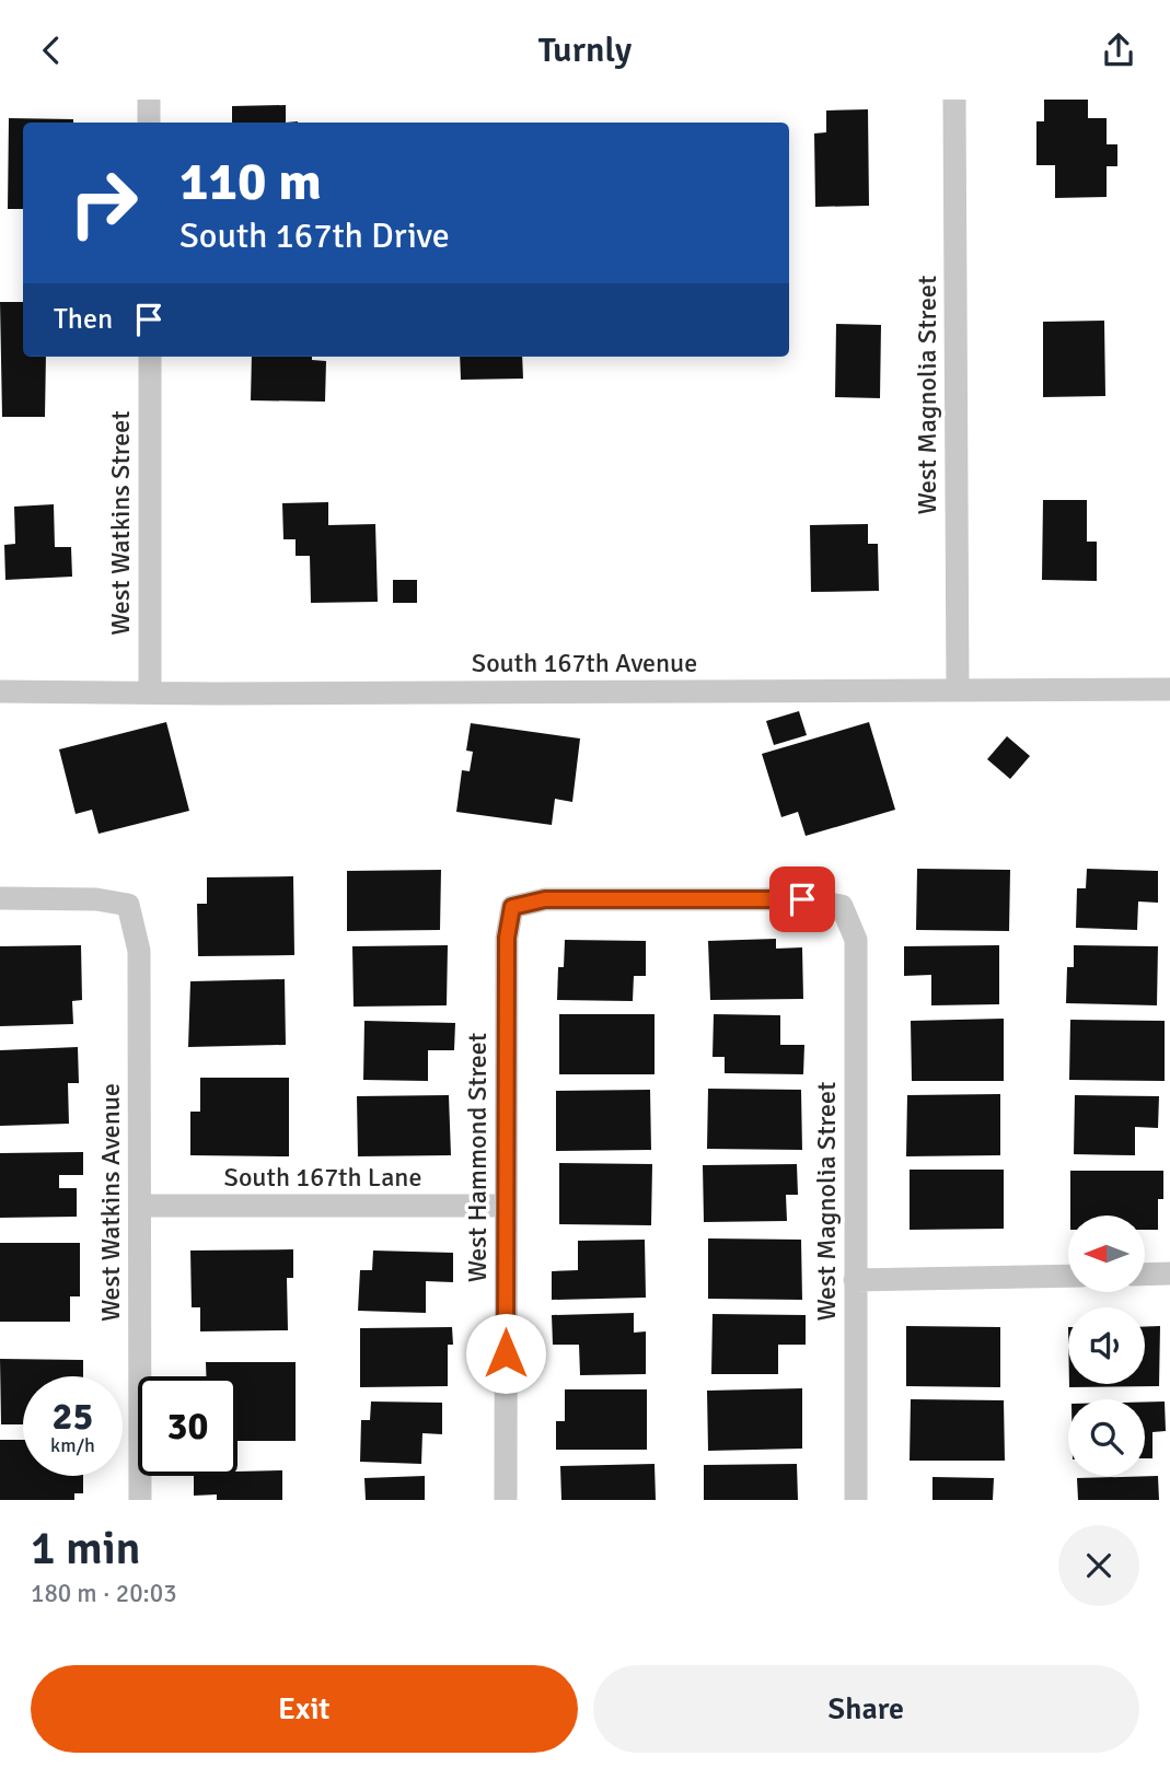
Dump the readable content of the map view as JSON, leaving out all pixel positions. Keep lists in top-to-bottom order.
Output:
{
  "streets": {
    "street": [
      "West Magnolia Street",
      "West Watkins Street",
      "South 167th Avenue",
      "West Hammond Street",
      "South 167th Lane",
      "West Watkins Avenue"
    ]
  },
  "crossings": [
    ["West Magnolia Street", "South 167th Avenue"],
    ["West Magnolia Street", "West Hammond Street"],
    ["West Watkins Street", "South 167th Avenue"],
    ["West Hammond Street", "South 167th Lane"],
    ["South 167th Lane", "West Watkins Avenue"]
  ],
  "north": "left",
  "page": {
    "header": "Turnly",
    "turn": ["110 m", "South 167th Drive"],
    "then": "Then",
    "speed": "25 km/h",
    "limit": "30",
    "heading": ["1 min", "180 m · 20:03"],
    "buttons": ["Exit", "Share"]
  }
}
